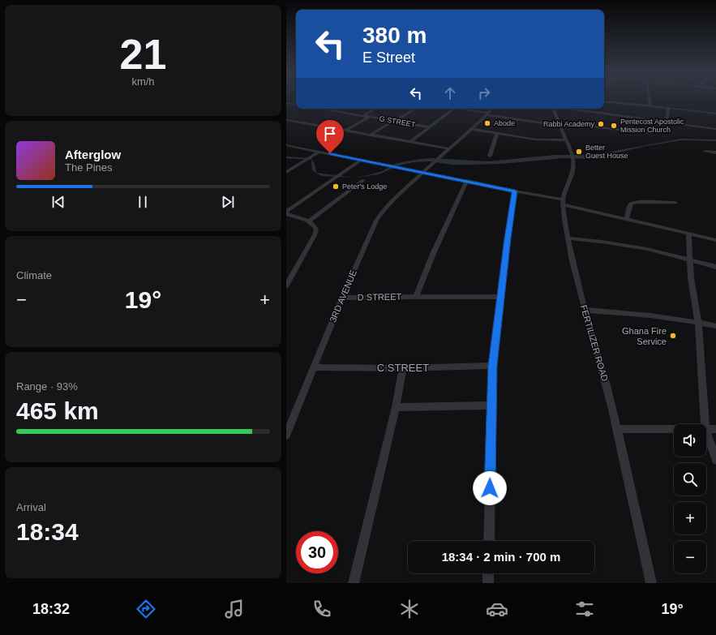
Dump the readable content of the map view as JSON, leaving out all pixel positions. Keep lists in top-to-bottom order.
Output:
{
  "streets": {
    "street": [
      "G STREET",
      "3RD AVENUE",
      "D STREET",
      "FERTILIZER ROAD",
      "C STREET"
    ]
  },
  "crossings": [
    ["3RD AVENUE", "D STREET"],
    ["3RD AVENUE", "C STREET"]
  ],
  "places": [
    "Abode",
    "Rabbi Academy",
    "Pentecost Apostolic Mission Church",
    "Better Guest House",
    "Peter's Lodge",
    "Ghana Fire Service"
  ],
  "page": {
    "tile": [
      ["21", "km/h"],
      "Climate",
      ["Range · 93%", "465 km"],
      ["Arrival", "18:34"]
    ],
    "turn": ["380 m", "E Street"],
    "song": ["Afterglow", "The Pines"],
    "heat": ["−", "19°", "+"],
    "map_buttons": ["+", "−"],
    "limit": "30",
    "trip": "18:34 · 2 min · 700 m",
    "tabs": ["18:32", "19°"]
  }
}
